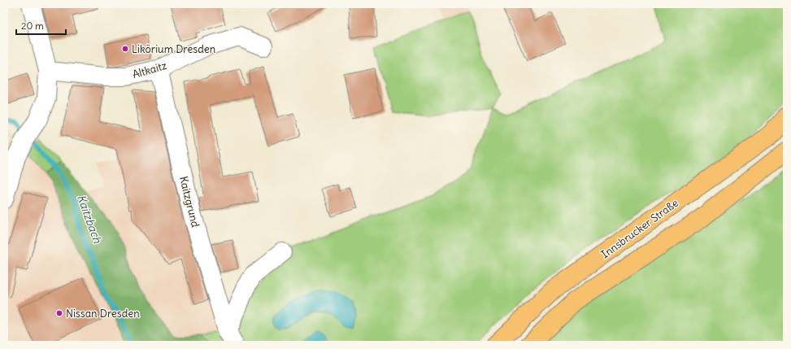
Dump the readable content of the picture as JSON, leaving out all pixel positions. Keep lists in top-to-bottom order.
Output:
{
  "streets": {
    "main road": ["Innsbrucker Straße"],
    "street": ["Altkaitz", "Kaitzgrund"]
  },
  "crossings": [
    ["Altkaitz", "Kaitzgrund"]
  ],
  "water": ["Kaitzbach"],
  "places": ["Likörium Dresden", "Nissan Dresden"],
  "scale_bar": "20 m"
}
